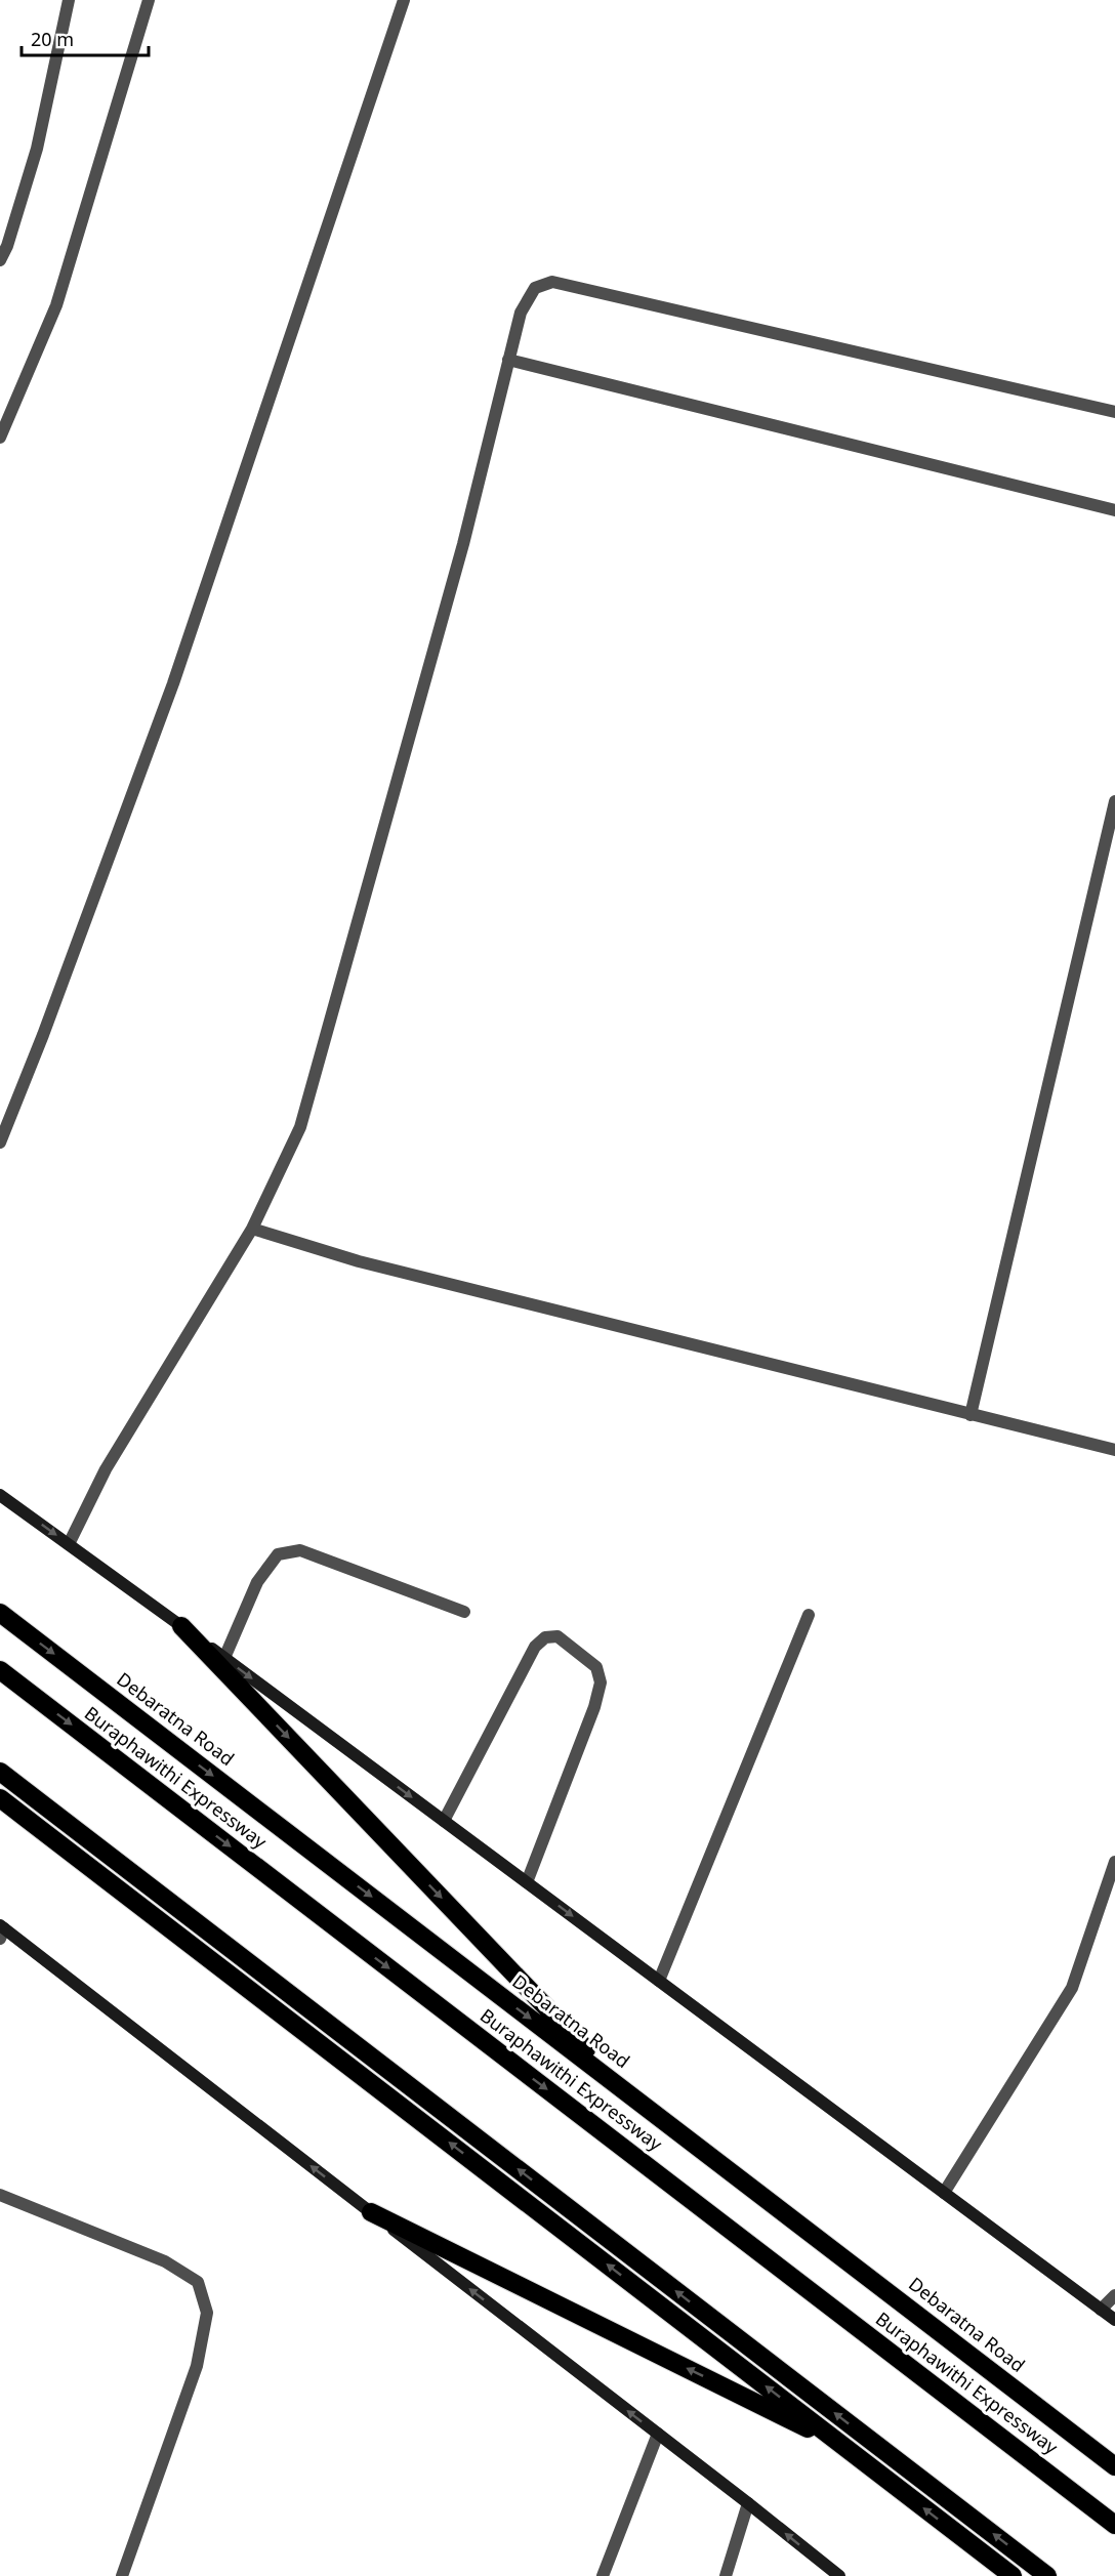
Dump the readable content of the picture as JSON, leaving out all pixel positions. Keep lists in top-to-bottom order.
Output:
{
  "streets": {
    "highway": ["Debaratna Road", "Buraphawithi Expressway"]
  },
  "scale_bar": "20 m"
}
